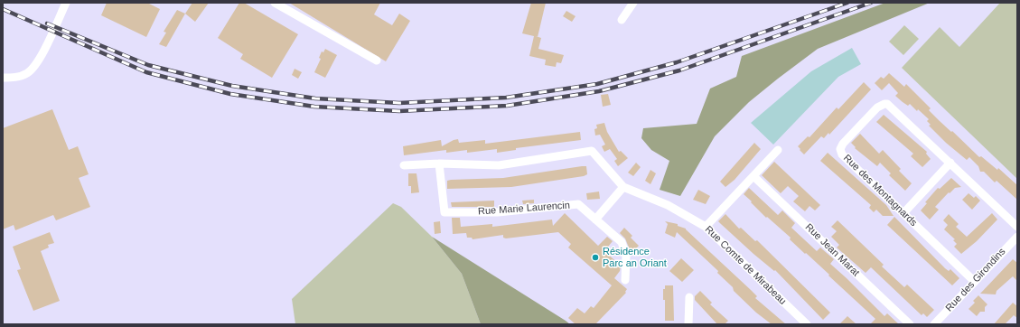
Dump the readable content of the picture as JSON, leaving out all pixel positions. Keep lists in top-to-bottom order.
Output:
{
  "streets": {
    "street": [
      "Rue des Montagnards",
      "Rue Marie Laurencin",
      "Rue Jean Marat",
      "Rue Comte de Mirabeau",
      "Rue des Girondins"
    ]
  },
  "crossings": [
    ["Rue des Montagnards", "Rue des Girondins"]
  ],
  "places": ["Résidence Parc an Oriant"]
}
